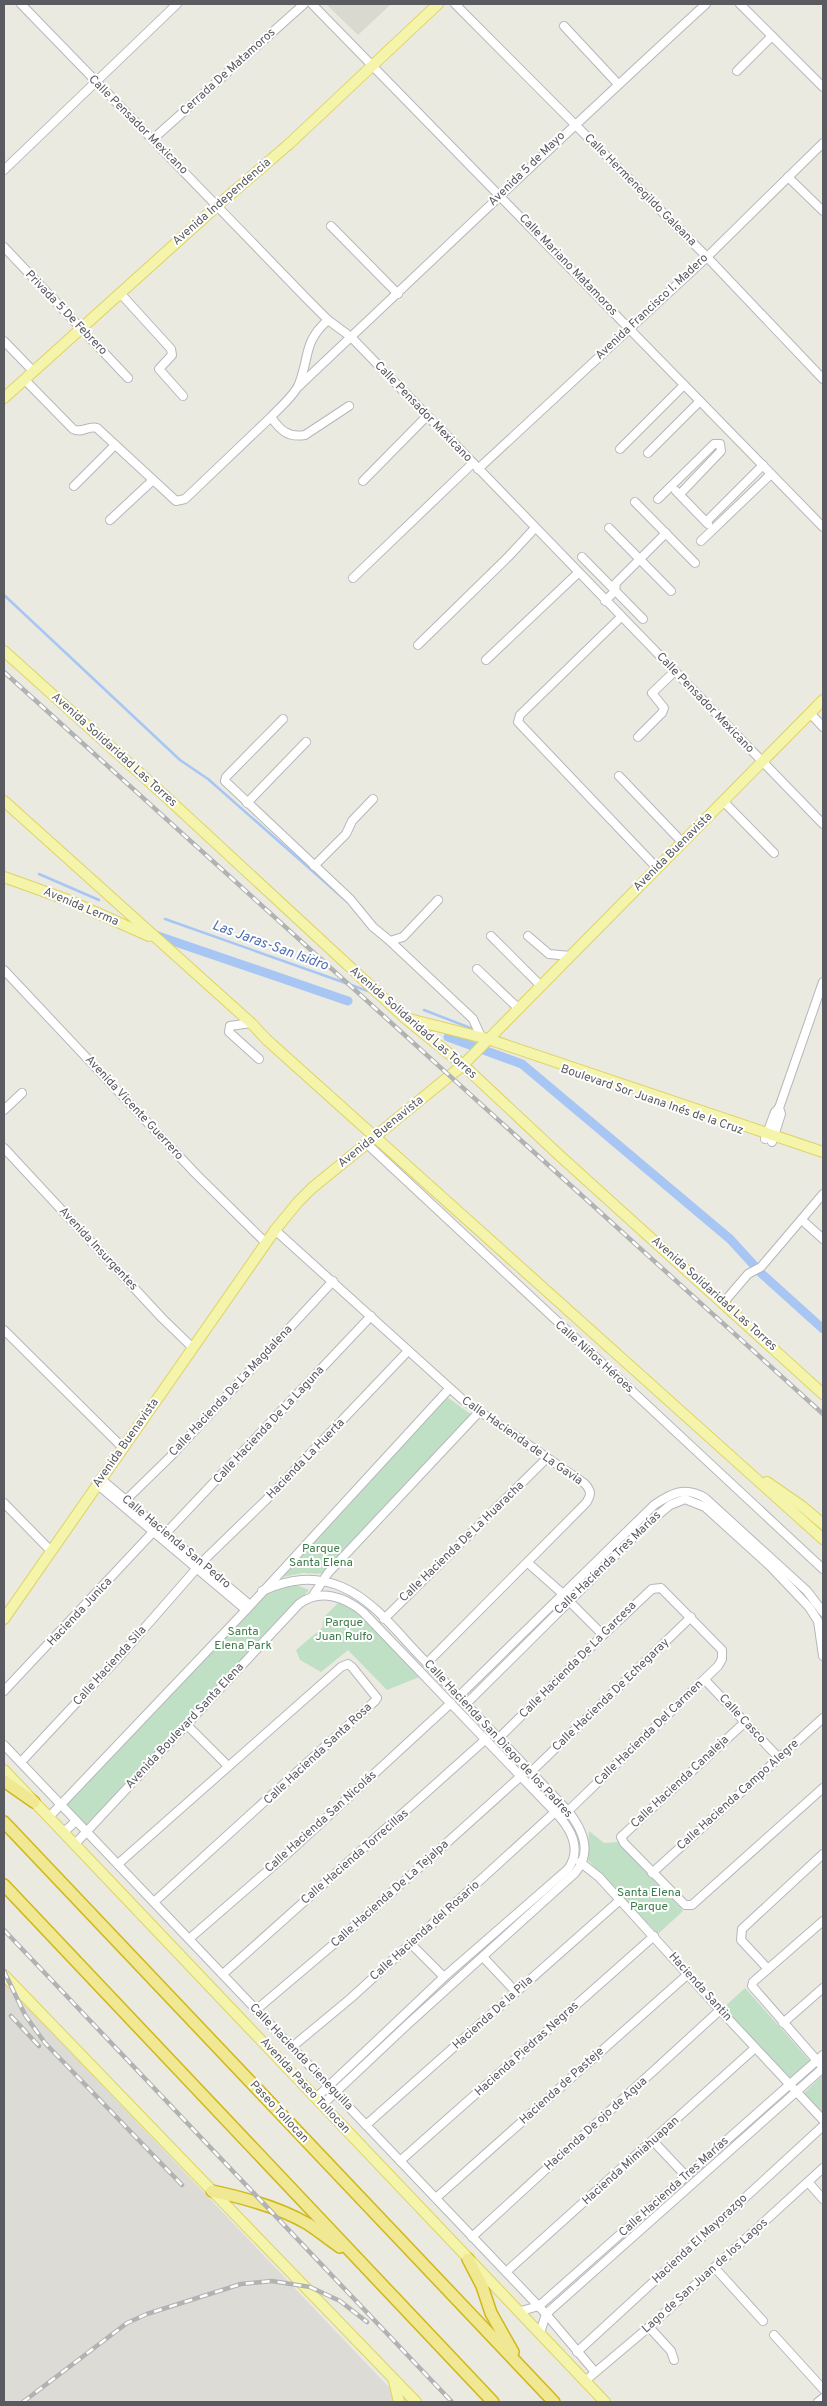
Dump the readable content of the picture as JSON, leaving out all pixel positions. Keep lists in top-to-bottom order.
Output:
{
  "streets": {
    "highway": ["Paseo Tollocan"],
    "main road": [
      "Avenida Independencia",
      "Avenida Solidaridad Las Torres",
      "Avenida Buenavista",
      "Avenida Lerma",
      "Boulevard Sor Juana Inés de la Cruz",
      "Avenida Paseo Tollocan"
    ],
    "street": [
      "Cerrada De Matamoros",
      "Calle Pensador Mexicano",
      "Avenida 5 de Mayo",
      "Calle Hermenegildo Galeana",
      "Calle Mariano Matamoros",
      "Avenida Francisco I. Madero",
      "Privada 5 De Febrero",
      "Avenida Vicente Guerrero",
      "Avenida Insurgentes",
      "Calle Niños Héroes",
      "Calle Hacienda De La Magdalena",
      "Calle Hacienda De La Laguna",
      "Calle Hacienda de La Gavia",
      "Hacienda La Huerta",
      "Calle Hacienda San Pedro",
      "Calle Hacienda De La Huaracha",
      "Calle Hacienda Tres Marías",
      "Hacienda Junica",
      "Calle Hacienda De La Garcesa",
      "Calle Hacienda Sila",
      "Calle Hacienda De Echegaray",
      "Calle Casco",
      "Avenida Boulevard Santa Elena",
      "Calle Hacienda Del Carmen",
      "Calle Hacienda San Diego de los Padres",
      "Calle Hacienda Santa Rosa",
      "Calle Hacienda Canaleja",
      "Calle Hacienda Campo Alegre",
      "Calle Hacienda San Nicolás",
      "Calle Hacienda Torrecillas",
      "Calle Hacienda De La Tejalpa",
      "Calle Hacienda del Rosario",
      "Hacienda Santin",
      "Hacienda De la Pila",
      "Hacienda Piedras Negras",
      "Calle Hacienda Cieneguilla",
      "Hacienda de Pasteje",
      "Hacienda De ojo de Agua",
      "Hacienda Mimiahuapan",
      "Hacienda El Mayorazgo",
      "Lago de San Juan de los Lagos"
    ]
  },
  "crossings": [
    ["Cerrada De Matamoros", "Calle Pensador Mexicano"],
    ["Calle Pensador Mexicano", "Avenida 5 de Mayo"],
    ["Calle Pensador Mexicano", "Avenida Independencia"],
    ["Calle Pensador Mexicano", "Avenida Francisco I. Madero"],
    ["Calle Pensador Mexicano", "Avenida Buenavista"],
    ["Avenida 5 de Mayo", "Calle Hermenegildo Galeana"],
    ["Avenida 5 de Mayo", "Avenida Independencia"],
    ["Avenida 5 de Mayo", "Calle Mariano Matamoros"],
    ["Calle Hermenegildo Galeana", "Avenida Francisco I. Madero"],
    ["Avenida Independencia", "Calle Mariano Matamoros"],
    ["Avenida Independencia", "Privada 5 De Febrero"],
    ["Calle Mariano Matamoros", "Avenida Francisco I. Madero"],
    ["Avenida Solidaridad Las Torres", "Avenida Buenavista"],
    ["Avenida Solidaridad Las Torres", "Boulevard Sor Juana Inés de la Cruz"],
    ["Avenida Buenavista", "Boulevard Sor Juana Inés de la Cruz"],
    ["Avenida Buenavista", "Avenida Vicente Guerrero"],
    ["Avenida Buenavista", "Avenida Insurgentes"],
    ["Avenida Buenavista", "Calle Niños Héroes"],
    ["Avenida Buenavista", "Calle Hacienda de La Gavia"],
    ["Avenida Buenavista", "Calle Hacienda San Pedro"],
    ["Calle Hacienda De La Magdalena", "Calle Hacienda de La Gavia"],
    ["Calle Hacienda De La Magdalena", "Calle Hacienda San Pedro"],
    ["Calle Hacienda De La Laguna", "Calle Hacienda de La Gavia"],
    ["Calle Hacienda De La Laguna", "Calle Hacienda San Pedro"],
    ["Calle Hacienda de La Gavia", "Hacienda La Huerta"],
    ["Calle Hacienda de La Gavia", "Calle Hacienda De La Huaracha"],
    ["Calle Hacienda de La Gavia", "Avenida Boulevard Santa Elena"],
    ["Calle Hacienda de La Gavia", "Calle Hacienda San Diego de los Padres"],
    ["Hacienda La Huerta", "Calle Hacienda San Pedro"],
    ["Hacienda La Huerta", "Calle Hacienda Sila"],
    ["Calle Hacienda San Pedro", "Hacienda Junica"],
    ["Calle Hacienda San Pedro", "Calle Hacienda Sila"],
    ["Calle Hacienda De La Huaracha", "Calle Hacienda San Diego de los Padres"],
    ["Calle Hacienda Tres Marías", "Calle Hacienda San Diego de los Padres"],
    ["Calle Hacienda Tres Marías", "Hacienda Santin"],
    ["Calle Hacienda Tres Marías", "Calle Hacienda Cieneguilla"],
    ["Calle Hacienda Tres Marías", "Avenida Paseo Tollocan"],
    ["Calle Hacienda De La Garcesa", "Calle Hacienda De Echegaray"],
    ["Calle Hacienda De La Garcesa", "Calle Hacienda Del Carmen"],
    ["Calle Hacienda De La Garcesa", "Calle Hacienda San Diego de los Padres"],
    ["Calle Hacienda Sila", "Calle Hacienda Cieneguilla"],
    ["Calle Hacienda De Echegaray", "Calle Hacienda Del Carmen"],
    ["Calle Hacienda De Echegaray", "Calle Hacienda San Diego de los Padres"],
    ["Calle Casco", "Calle Hacienda Del Carmen"],
    ["Calle Casco", "Calle Hacienda Canaleja"],
    ["Calle Casco", "Calle Hacienda Campo Alegre"],
    ["Avenida Boulevard Santa Elena", "Calle Hacienda San Diego de los Padres"],
    ["Avenida Boulevard Santa Elena", "Calle Hacienda Cieneguilla"],
    ["Avenida Boulevard Santa Elena", "Avenida Paseo Tollocan"],
    ["Calle Hacienda Del Carmen", "Calle Hacienda San Diego de los Padres"],
    ["Calle Hacienda San Diego de los Padres", "Calle Hacienda San Nicolás"],
    ["Calle Hacienda San Diego de los Padres", "Calle Hacienda Torrecillas"],
    ["Calle Hacienda San Diego de los Padres", "Calle Hacienda De La Tejalpa"],
    ["Calle Hacienda San Diego de los Padres", "Calle Hacienda del Rosario"],
    ["Calle Hacienda San Diego de los Padres", "Hacienda Santin"],
    ["Calle Hacienda Santa Rosa", "Calle Hacienda Cieneguilla"],
    ["Calle Hacienda Canaleja", "Calle Hacienda Campo Alegre"],
    ["Calle Hacienda San Nicolás", "Calle Hacienda Cieneguilla"],
    ["Calle Hacienda Torrecillas", "Calle Hacienda Cieneguilla"],
    ["Calle Hacienda De La Tejalpa", "Calle Hacienda Cieneguilla"],
    ["Calle Hacienda del Rosario", "Calle Hacienda Cieneguilla"],
    ["Hacienda Santin", "Hacienda De la Pila"],
    ["Hacienda Santin", "Hacienda Piedras Negras"],
    ["Hacienda Santin", "Hacienda de Pasteje"],
    ["Hacienda Santin", "Hacienda De ojo de Agua"],
    ["Hacienda Santin", "Hacienda Mimiahuapan"],
    ["Hacienda De la Pila", "Calle Hacienda Cieneguilla"],
    ["Hacienda Piedras Negras", "Calle Hacienda Cieneguilla"],
    ["Calle Hacienda Cieneguilla", "Hacienda de Pasteje"],
    ["Calle Hacienda Cieneguilla", "Hacienda De ojo de Agua"],
    ["Calle Hacienda Cieneguilla", "Hacienda Mimiahuapan"],
    ["Calle Hacienda Cieneguilla", "Hacienda El Mayorazgo"],
    ["Calle Hacienda Cieneguilla", "Lago de San Juan de los Lagos"],
    ["Avenida Paseo Tollocan", "Lago de San Juan de los Lagos"]
  ],
  "water": ["Las Jaras-San Isidro"],
  "parks": [
    "Parque Santa Elena",
    "Parque Juan Rulfo",
    "Santa Elena Park",
    "Santa Elena Parque"
  ]
}
